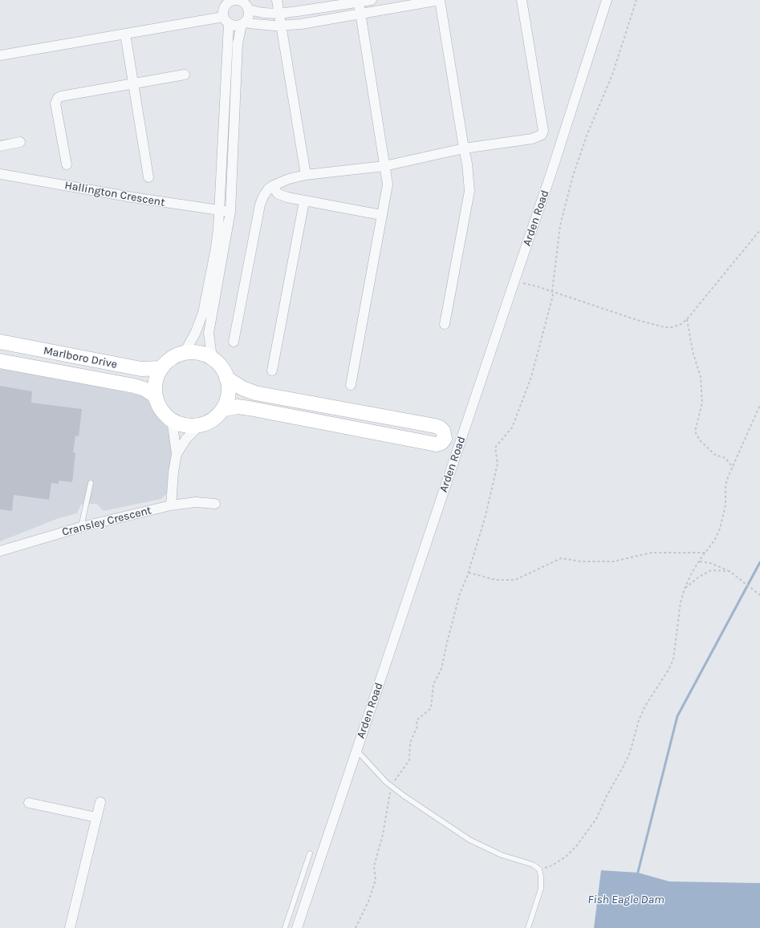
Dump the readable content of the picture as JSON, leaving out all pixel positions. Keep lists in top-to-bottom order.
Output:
{
  "streets": {
    "main road": ["Marlboro Drive"],
    "street": ["Hallington Crescent", "Arden Road", "Cransley Crescent"]
  },
  "water": ["Fish Eagle Dam"]
}
